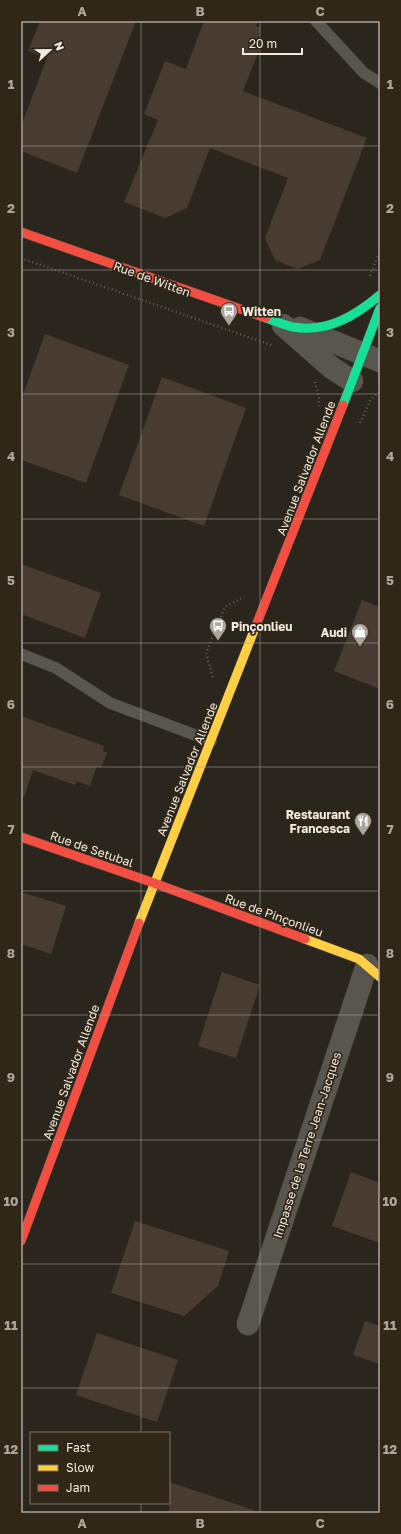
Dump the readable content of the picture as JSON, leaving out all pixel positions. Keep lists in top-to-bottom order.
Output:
{
  "streets": {
    "street": [
      "Rue de Witten",
      "Avenue Salvador Allende",
      "Rue de Setubal",
      "Rue de Pinçonlieu",
      "Impasse de la Terre Jean-Jacques"
    ]
  },
  "crossings": [
    ["Rue de Witten", "Avenue Salvador Allende"],
    ["Avenue Salvador Allende", "Rue de Setubal"],
    ["Avenue Salvador Allende", "Rue de Pinçonlieu"],
    ["Rue de Setubal", "Rue de Pinçonlieu"],
    ["Rue de Pinçonlieu", "Impasse de la Terre Jean-Jacques"]
  ],
  "places": {
    "bus stop": ["Witten", "Pinçonlieu"],
    "shop": ["Audi"],
    "restaurant": ["Restaurant Francesca"]
  },
  "legend": ["Fast", "Slow", "Jam"],
  "scale_bar": "20 m",
  "north": "right",
  "grid": {
    "columns": ["A", "B", "C"],
    "rows": [
      "1",
      "2",
      "3",
      "4",
      "5",
      "6",
      "7",
      "8",
      "9",
      "10",
      "11",
      "12"
    ]
  }
}
